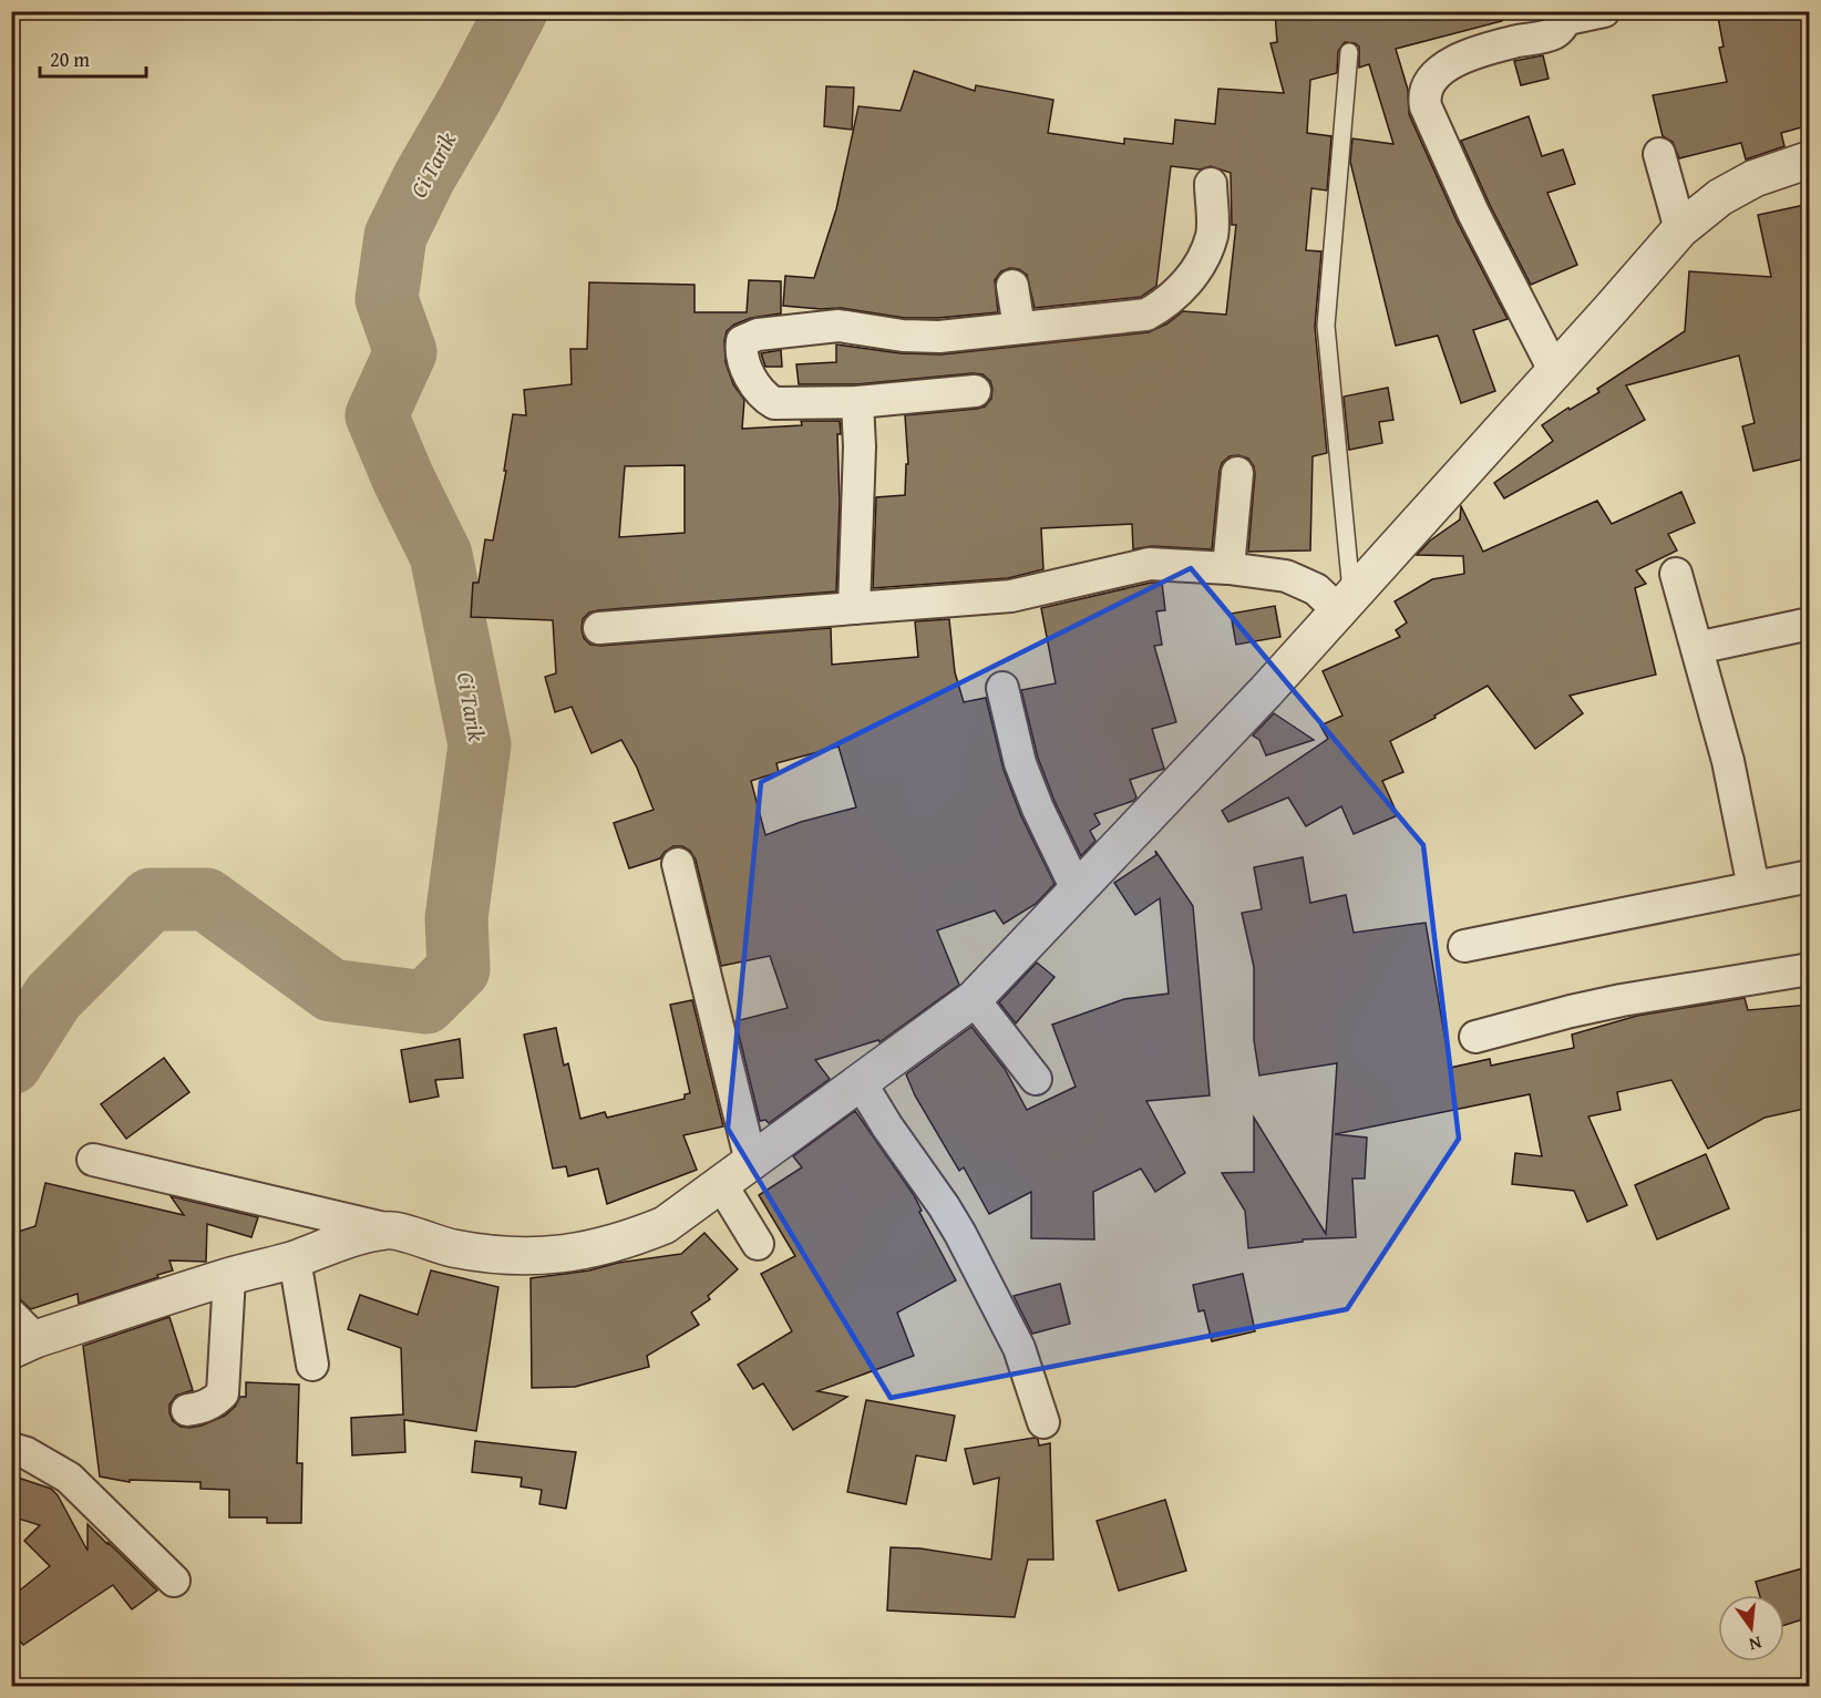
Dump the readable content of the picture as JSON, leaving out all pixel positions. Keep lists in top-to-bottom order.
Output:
{
  "water": ["Ci Tarik"],
  "scale_bar": "20 m",
  "north": "bottom"
}
